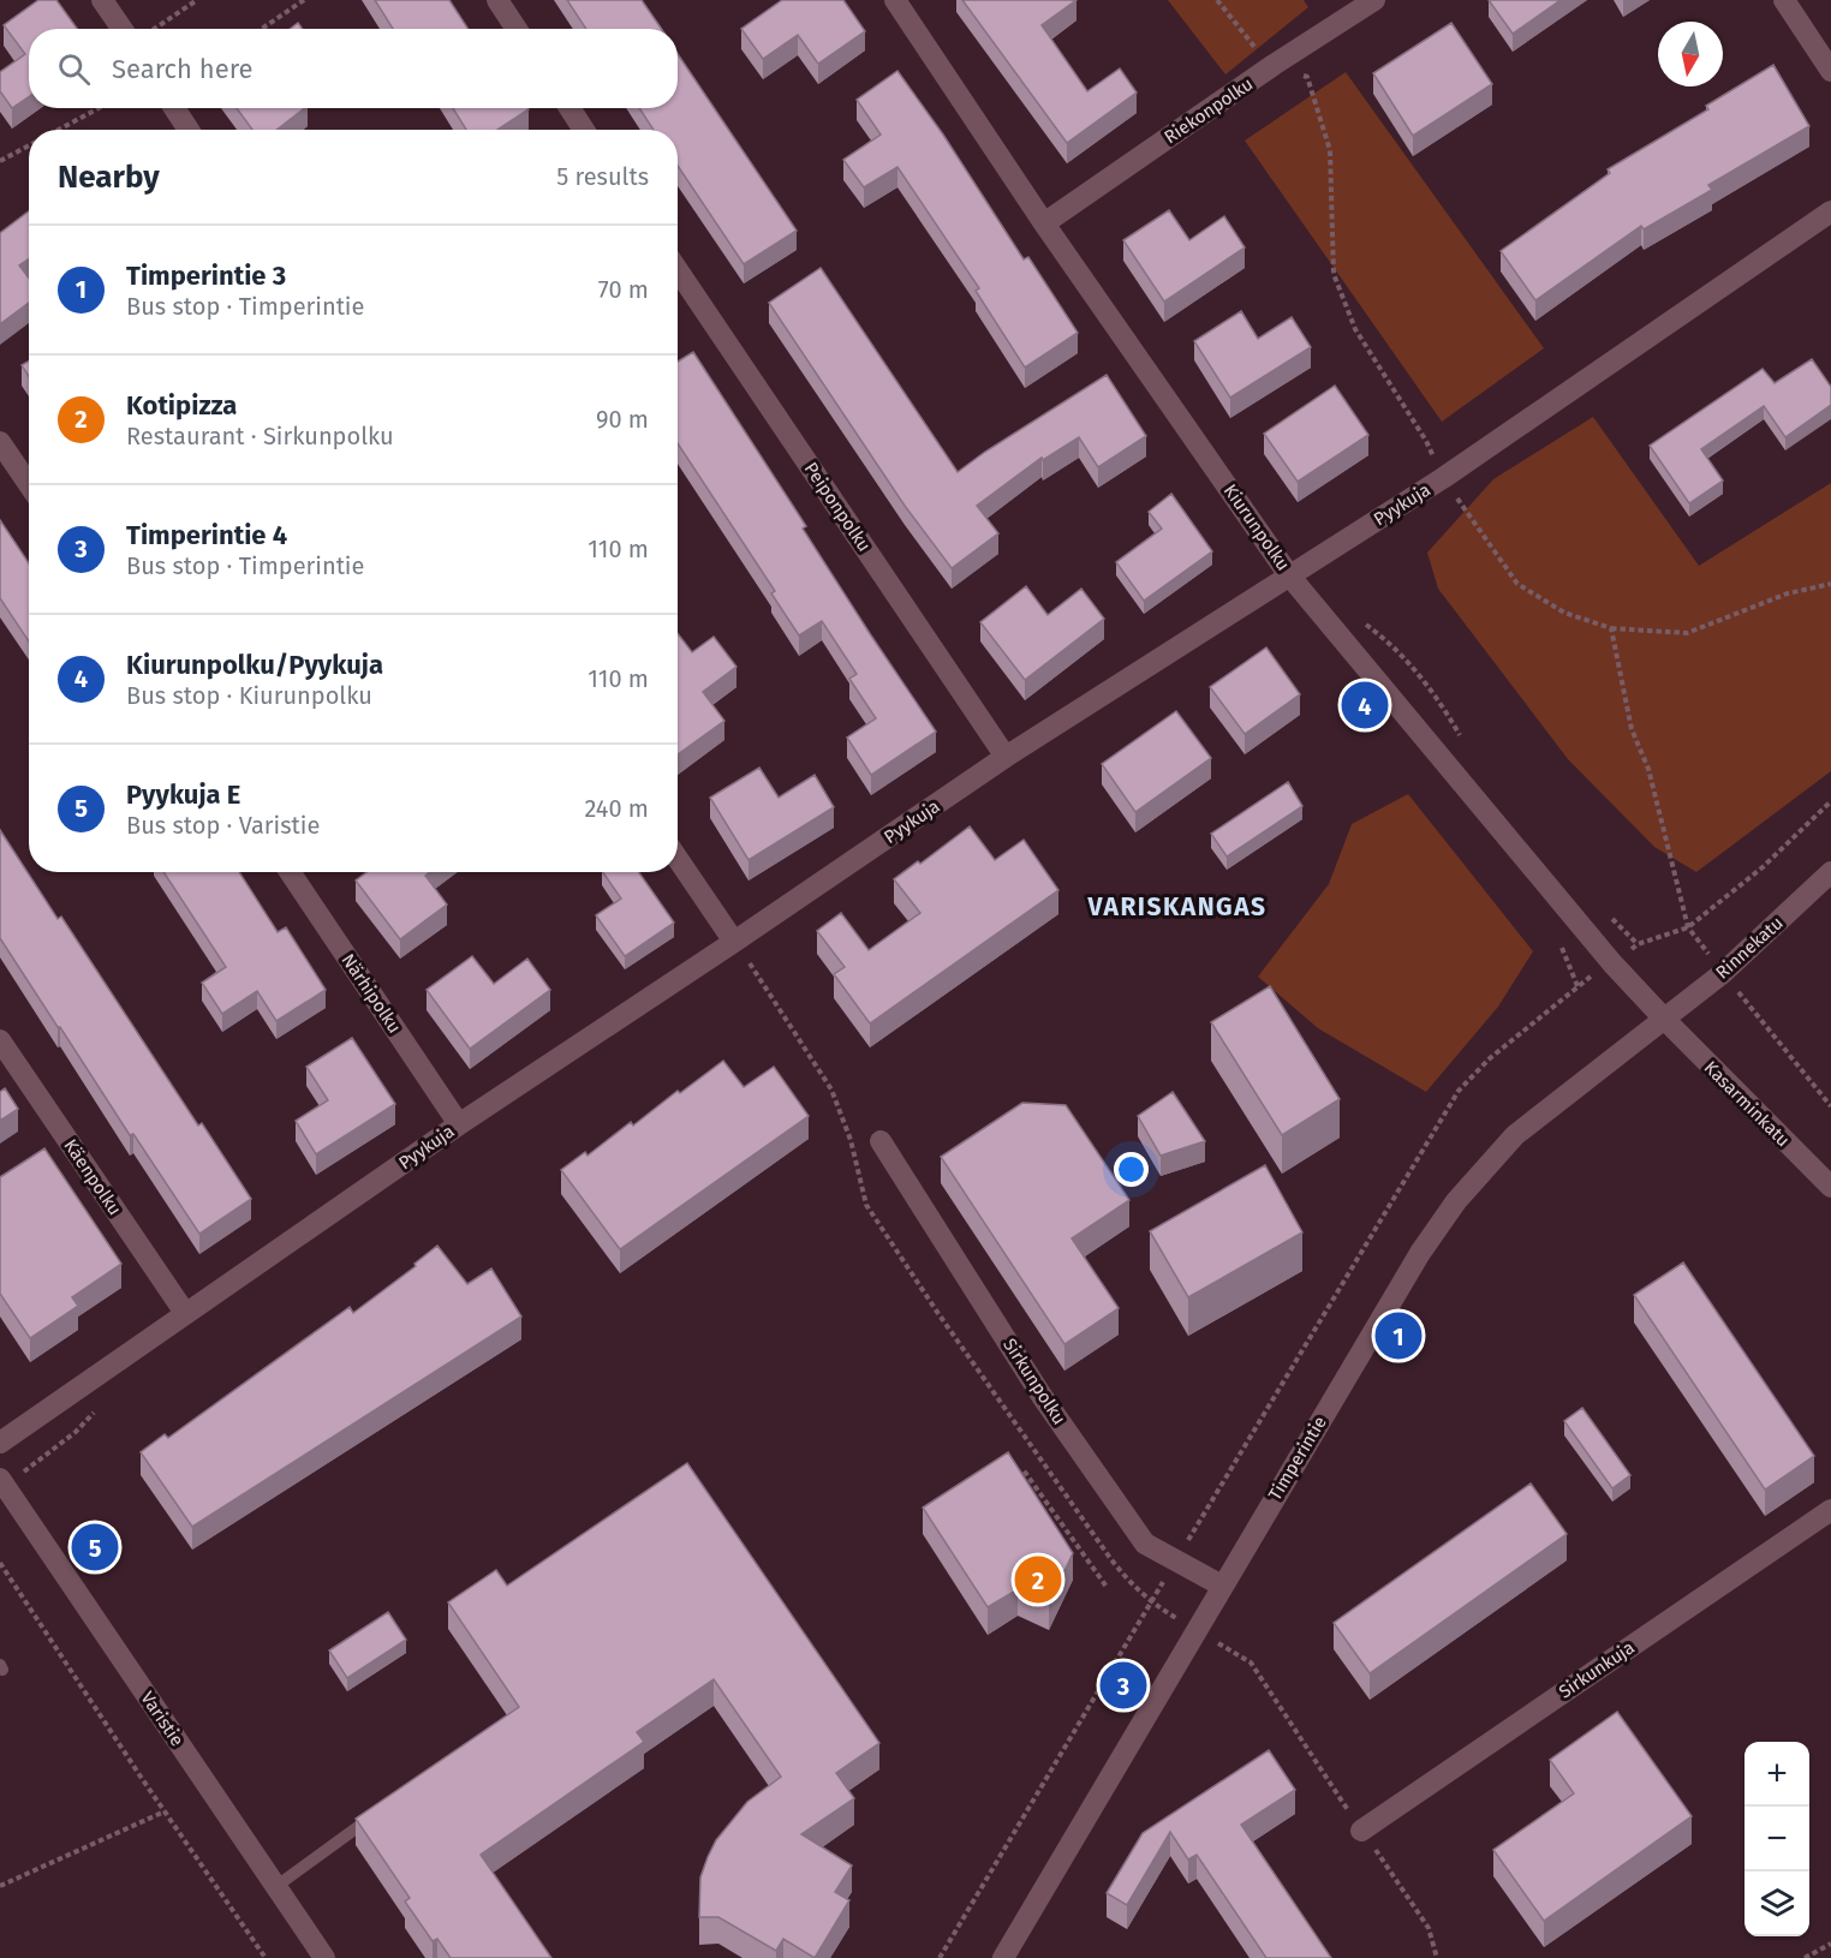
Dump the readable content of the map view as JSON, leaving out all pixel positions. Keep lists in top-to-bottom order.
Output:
{
  "streets": {
    "street": [
      "Riekonpolku",
      "Pyykuja",
      "Peiponpolku",
      "Kiurunpolku",
      "Rinnekatu",
      "Närhipolku",
      "Kasarminkatu",
      "Käenpolku",
      "Sirkunpolku",
      "Timperintie",
      "Sirkunkuja",
      "Varistie"
    ]
  },
  "crossings": [
    ["Riekonpolku", "Kiurunpolku"],
    ["Pyykuja", "Peiponpolku"],
    ["Pyykuja", "Kiurunpolku"],
    ["Pyykuja", "Närhipolku"],
    ["Pyykuja", "Käenpolku"],
    ["Kiurunpolku", "Rinnekatu"],
    ["Kiurunpolku", "Kasarminkatu"],
    ["Kiurunpolku", "Timperintie"],
    ["Rinnekatu", "Kasarminkatu"],
    ["Rinnekatu", "Timperintie"],
    ["Kasarminkatu", "Timperintie"],
    ["Sirkunpolku", "Timperintie"]
  ],
  "districts": ["VARISKANGAS"],
  "north": "bottom",
  "page": {
    "search": "Search here",
    "heading": ["Nearby", "5 results"],
    "list": [
      {
        "mark": "1",
        "name": "Timperintie 3",
        "note": "Bus stop · Timperintie",
        "value": "70 m"
      },
      {
        "mark": "2",
        "name": "Kotipizza",
        "note": "Restaurant · Sirkunpolku",
        "value": "90 m"
      },
      {
        "mark": "3",
        "name": "Timperintie 4",
        "note": "Bus stop · Timperintie",
        "value": "110 m"
      },
      {
        "mark": "4",
        "name": "Kiurunpolku/Pyykuja",
        "note": "Bus stop · Kiurunpolku",
        "value": "110 m"
      },
      {
        "mark": "5",
        "name": "Pyykuja E",
        "note": "Bus stop · Varistie",
        "value": "240 m"
      }
    ],
    "pins": [
      "4",
      "1",
      "5",
      "2",
      "3"
    ],
    "map_buttons": ["+", "−"]
  }
}
